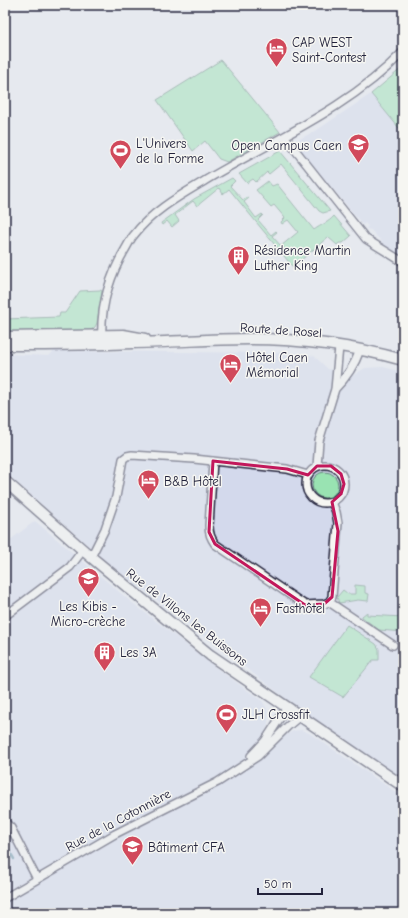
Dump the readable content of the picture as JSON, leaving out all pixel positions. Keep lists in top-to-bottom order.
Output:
{
  "streets": {
    "street": ["Route de Rosel", "Rue de Villons les Buissons", "Rue de la Cotonnière"]
  },
  "crossings": [
    ["Rue de Villons les Buissons", "Rue de la Cotonnière"]
  ],
  "places": {
    "hotel": [
      "CAP WEST Saint-Contest",
      "Hôtel Caen Mémorial",
      "B&B Hôtel",
      "Fasthôtel"
    ],
    "school or university": ["Open Campus Caen", "Les Kibis - Micro-crèche", "Bâtiment CFA"],
    "sports": ["L'Univers de la Forme", "JLH Crossfit"],
    "building": ["Résidence Martin Luther King", "Les 3A"]
  },
  "scale_bar": "50 m"
}
